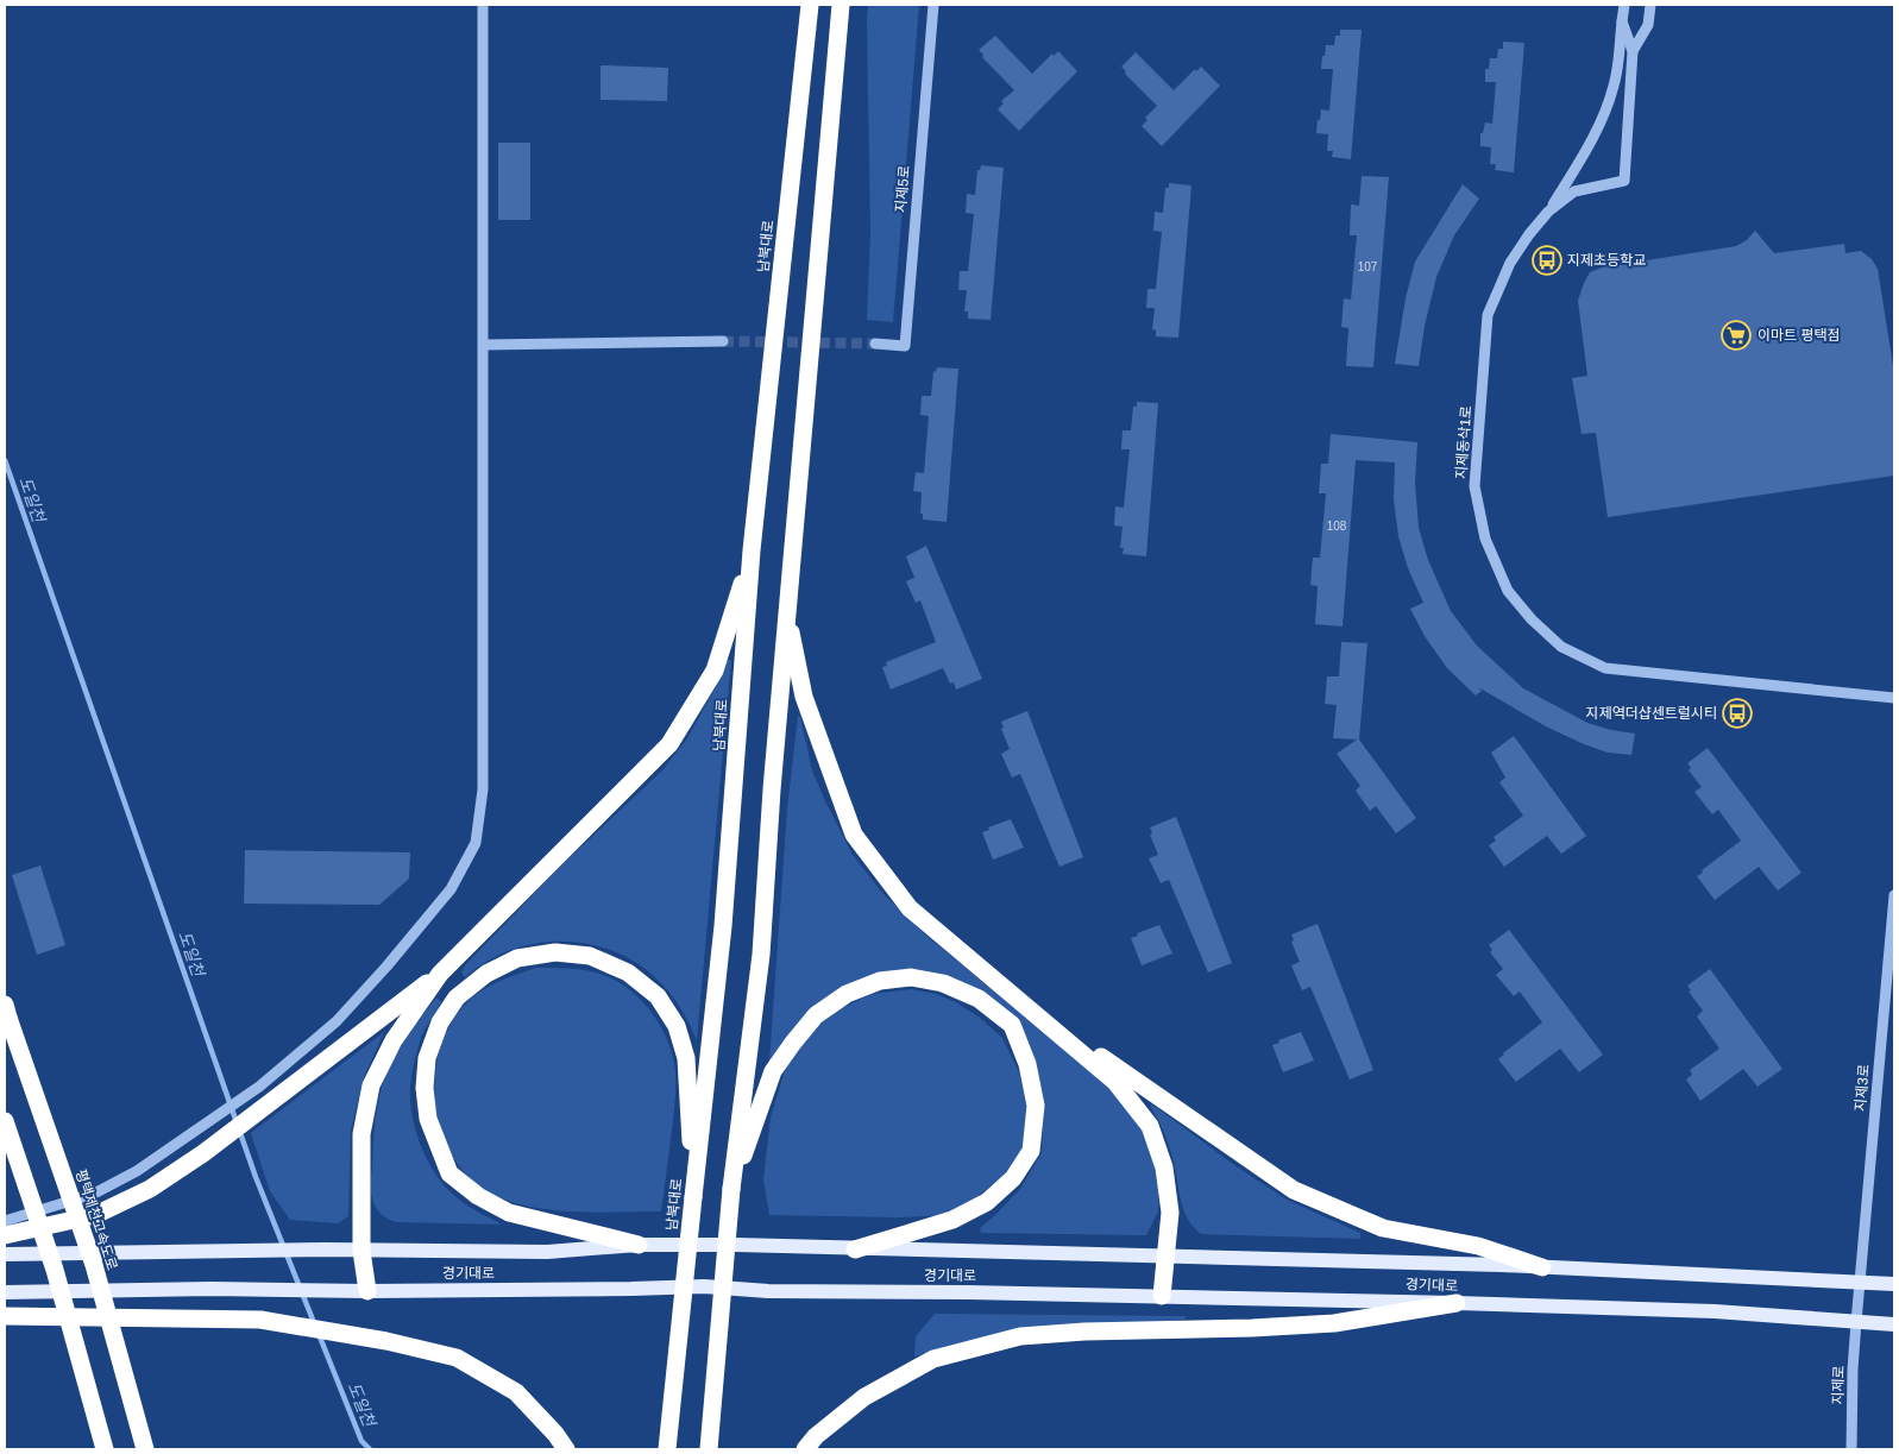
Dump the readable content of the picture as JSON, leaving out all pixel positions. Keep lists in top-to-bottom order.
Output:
{
  "streets": {
    "highway": ["남북대로", "평택제천고속도로"],
    "main road": ["경기대로"],
    "street": [
      "지제5로",
      "지제동삭1로",
      "지제3로",
      "지제로"
    ]
  },
  "crossings": [
    ["지제3로", "경기대로"],
    ["지제3로", "지제로"],
    ["경기대로", "지제로"]
  ],
  "water": ["도일천"],
  "places": {
    "bus stop": ["지제초등학교", "지제역더샵센트럴시티"],
    "supermarket": ["이마트 평택점"]
  },
  "house_numbers": ["107", "108"]
}
